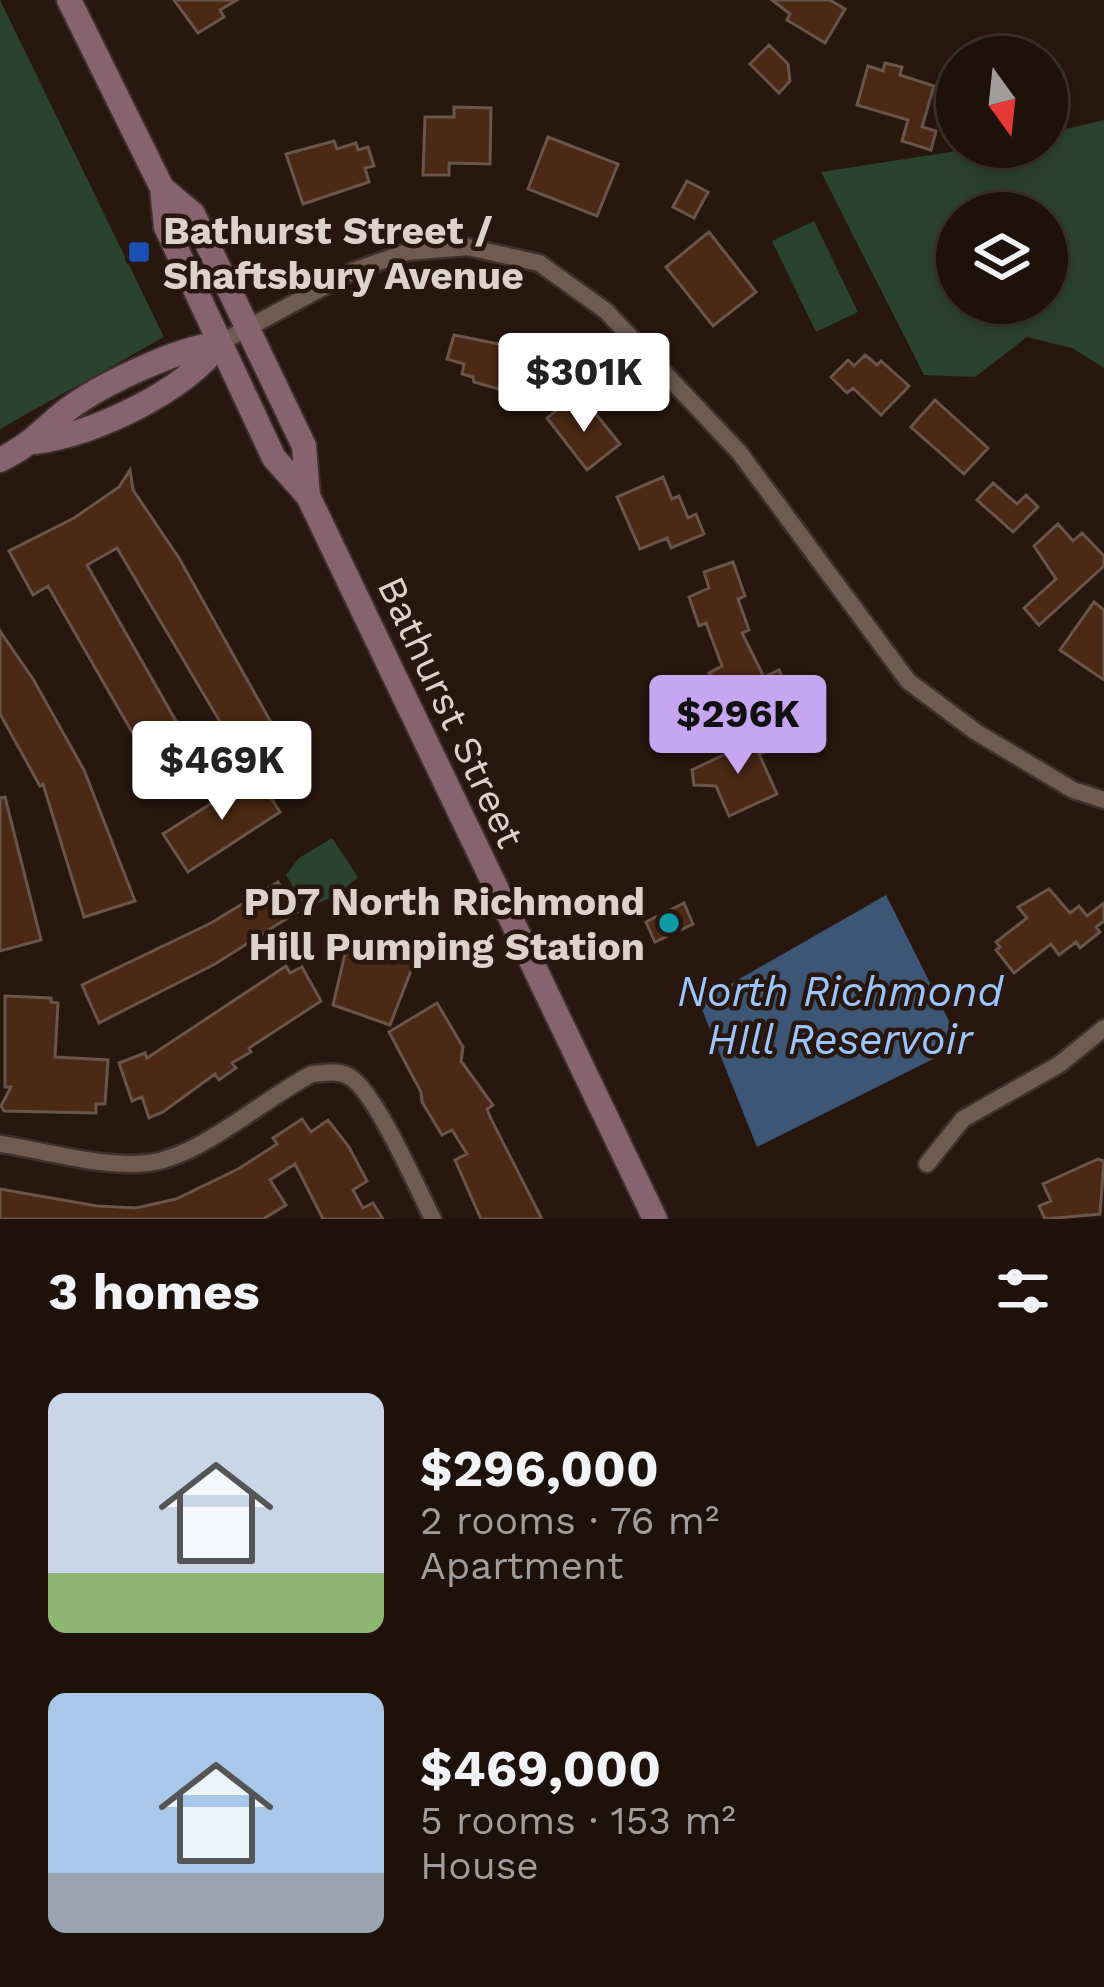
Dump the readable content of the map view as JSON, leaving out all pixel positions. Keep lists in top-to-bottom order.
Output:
{
  "streets": {
    "main road": ["Bathurst Street"]
  },
  "water": ["North Richmond HIll Reservoir"],
  "places": {
    "transit": ["Bathurst Street / Shaftsbury Avenue"],
    "other": ["PD7 North Richmond Hill Pumping Station"]
  },
  "north": "bottom",
  "page": {
    "price": ["$301K", "$296K", "$469K"],
    "heading": "3 homes",
    "list": [
      {
        "name": "$296,000",
        "note": "2 rooms · 76 m² · Apartment"
      },
      {
        "name": "$469,000",
        "note": "5 rooms · 153 m² · House"
      }
    ]
  }
}
